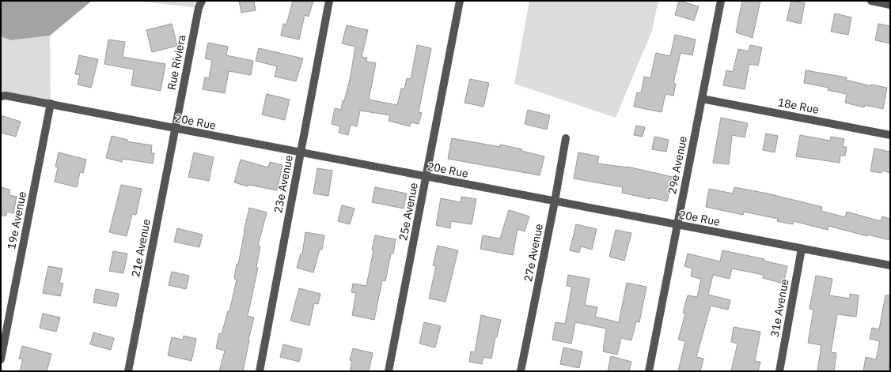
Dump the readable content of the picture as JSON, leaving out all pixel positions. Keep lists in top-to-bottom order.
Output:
{
  "streets": {
    "street": [
      "Rue Riviera",
      "18e Rue",
      "20e Rue",
      "29e Avenue",
      "23e Avenue",
      "25e Avenue",
      "19e Avenue",
      "21e Avenue",
      "27e Avenue",
      "31e Avenue"
    ]
  },
  "crossings": [
    ["Rue Riviera", "20e Rue"],
    ["Rue Riviera", "21e Avenue"],
    ["18e Rue", "29e Avenue"],
    ["20e Rue", "29e Avenue"],
    ["20e Rue", "23e Avenue"],
    ["20e Rue", "25e Avenue"],
    ["20e Rue", "19e Avenue"],
    ["20e Rue", "21e Avenue"],
    ["20e Rue", "27e Avenue"],
    ["20e Rue", "31e Avenue"]
  ]
}
